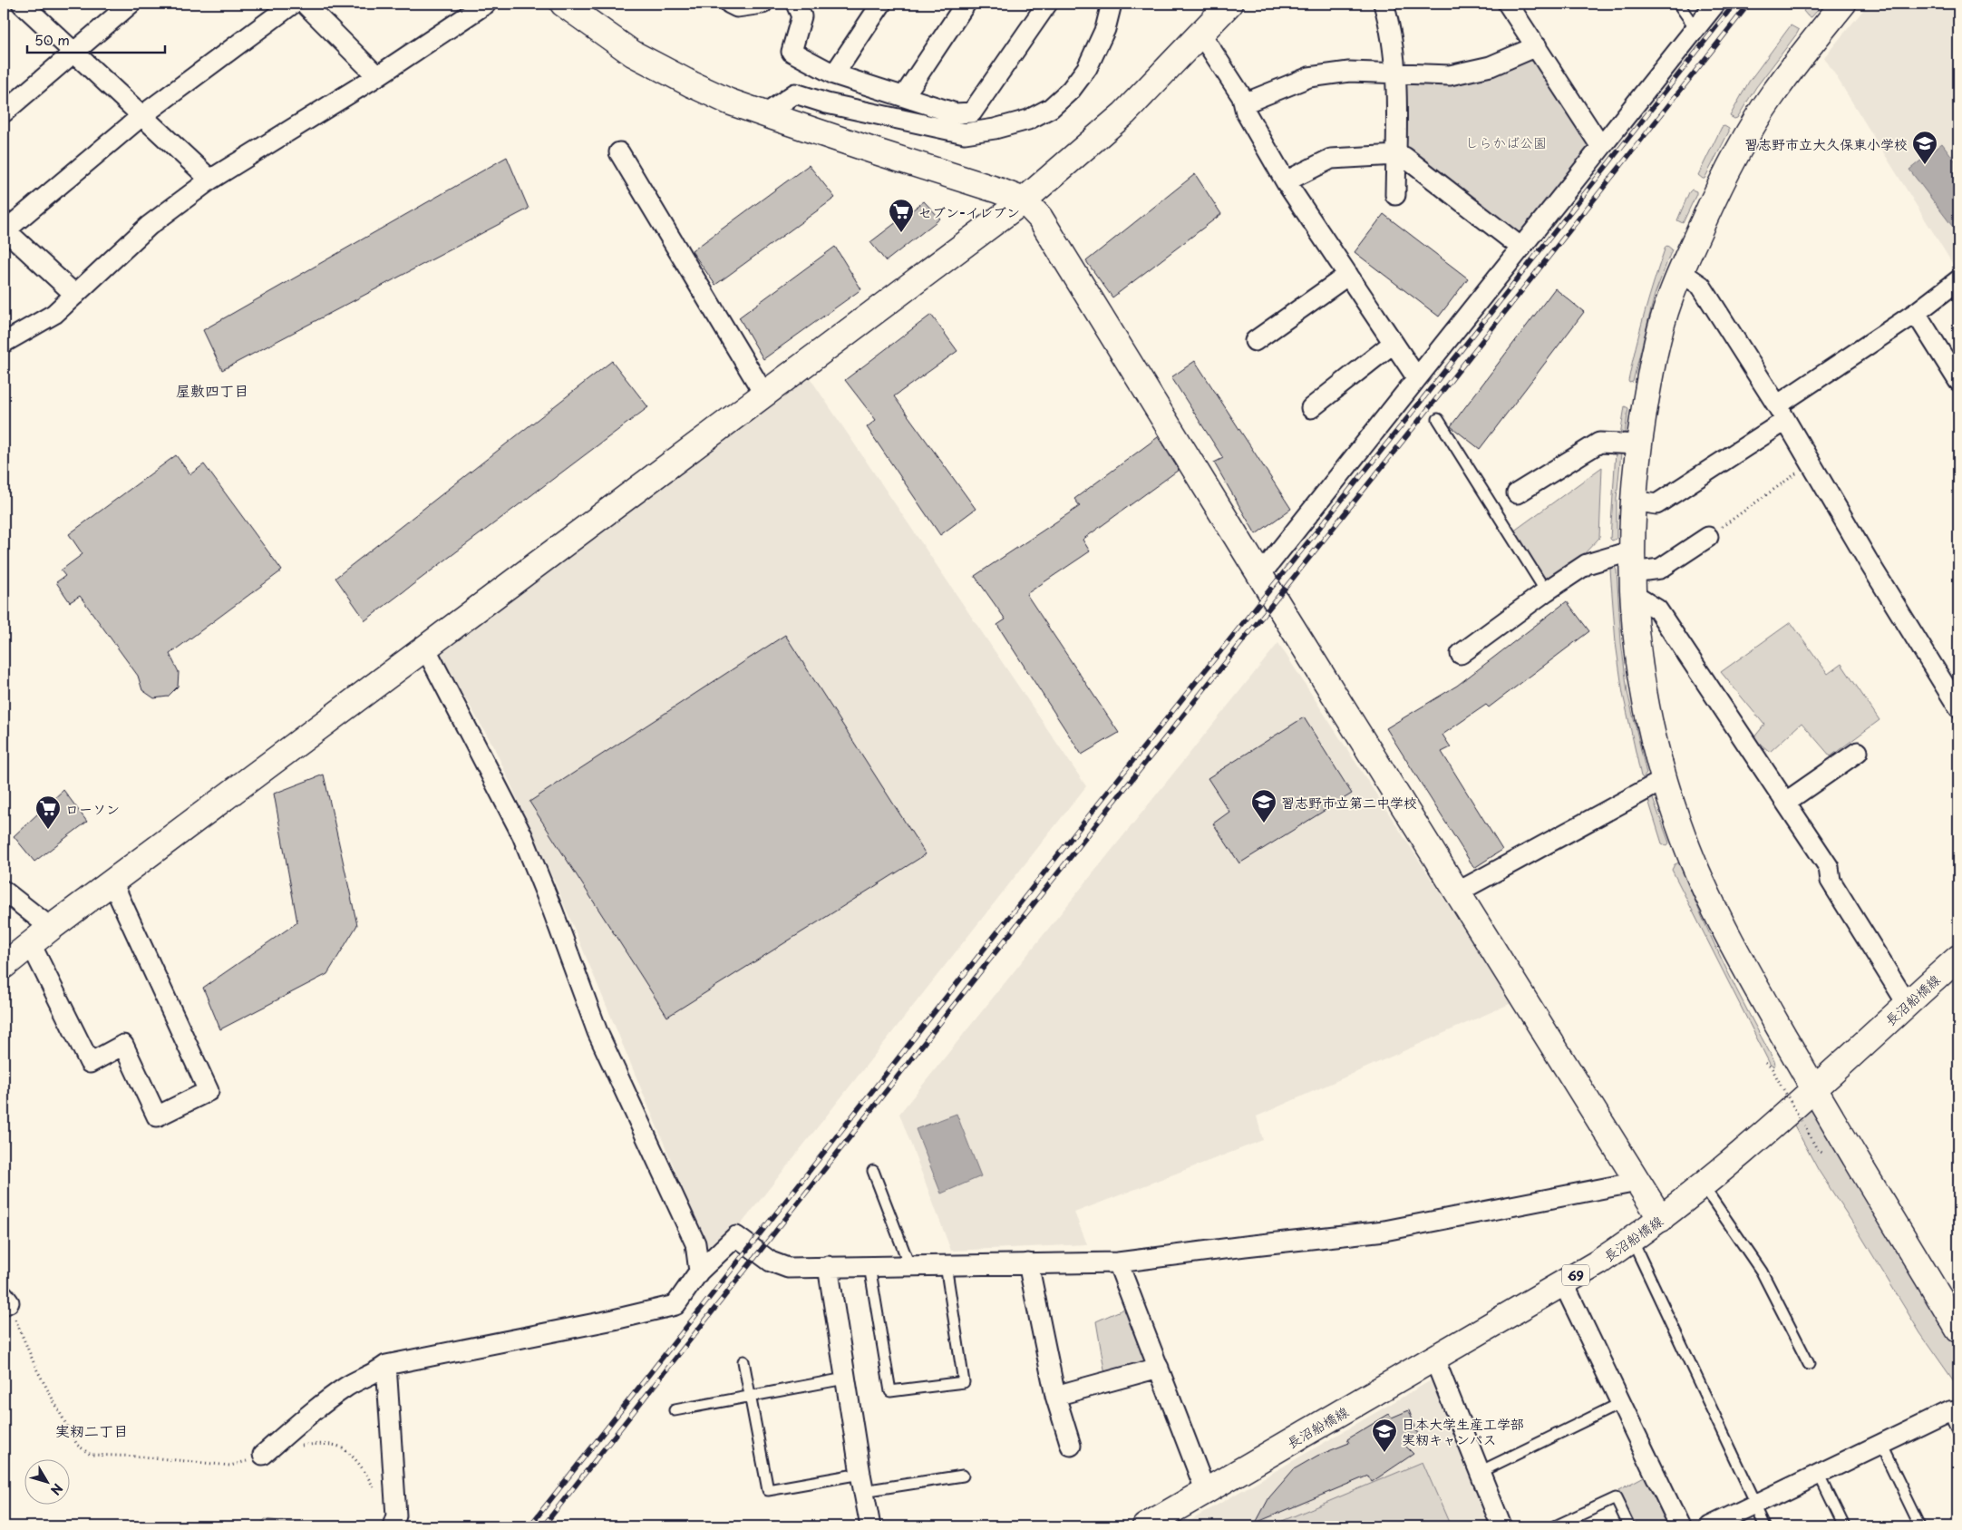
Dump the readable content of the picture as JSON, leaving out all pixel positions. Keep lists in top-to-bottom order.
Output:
{
  "streets": {
    "street": ["長沼船橋線", "69"]
  },
  "districts": ["屋敷四丁目", "実籾二丁目"],
  "parks": ["しらかば公園"],
  "places": {
    "school or university": ["習志野市立大久保東小学校", "習志野市立第二中学校", "日本大学生産工学部 実籾キャンパス"],
    "supermarket": ["セブン-イレブン", "ローソン"]
  },
  "scale_bar": "50 m",
  "north": "bottom right"
}
